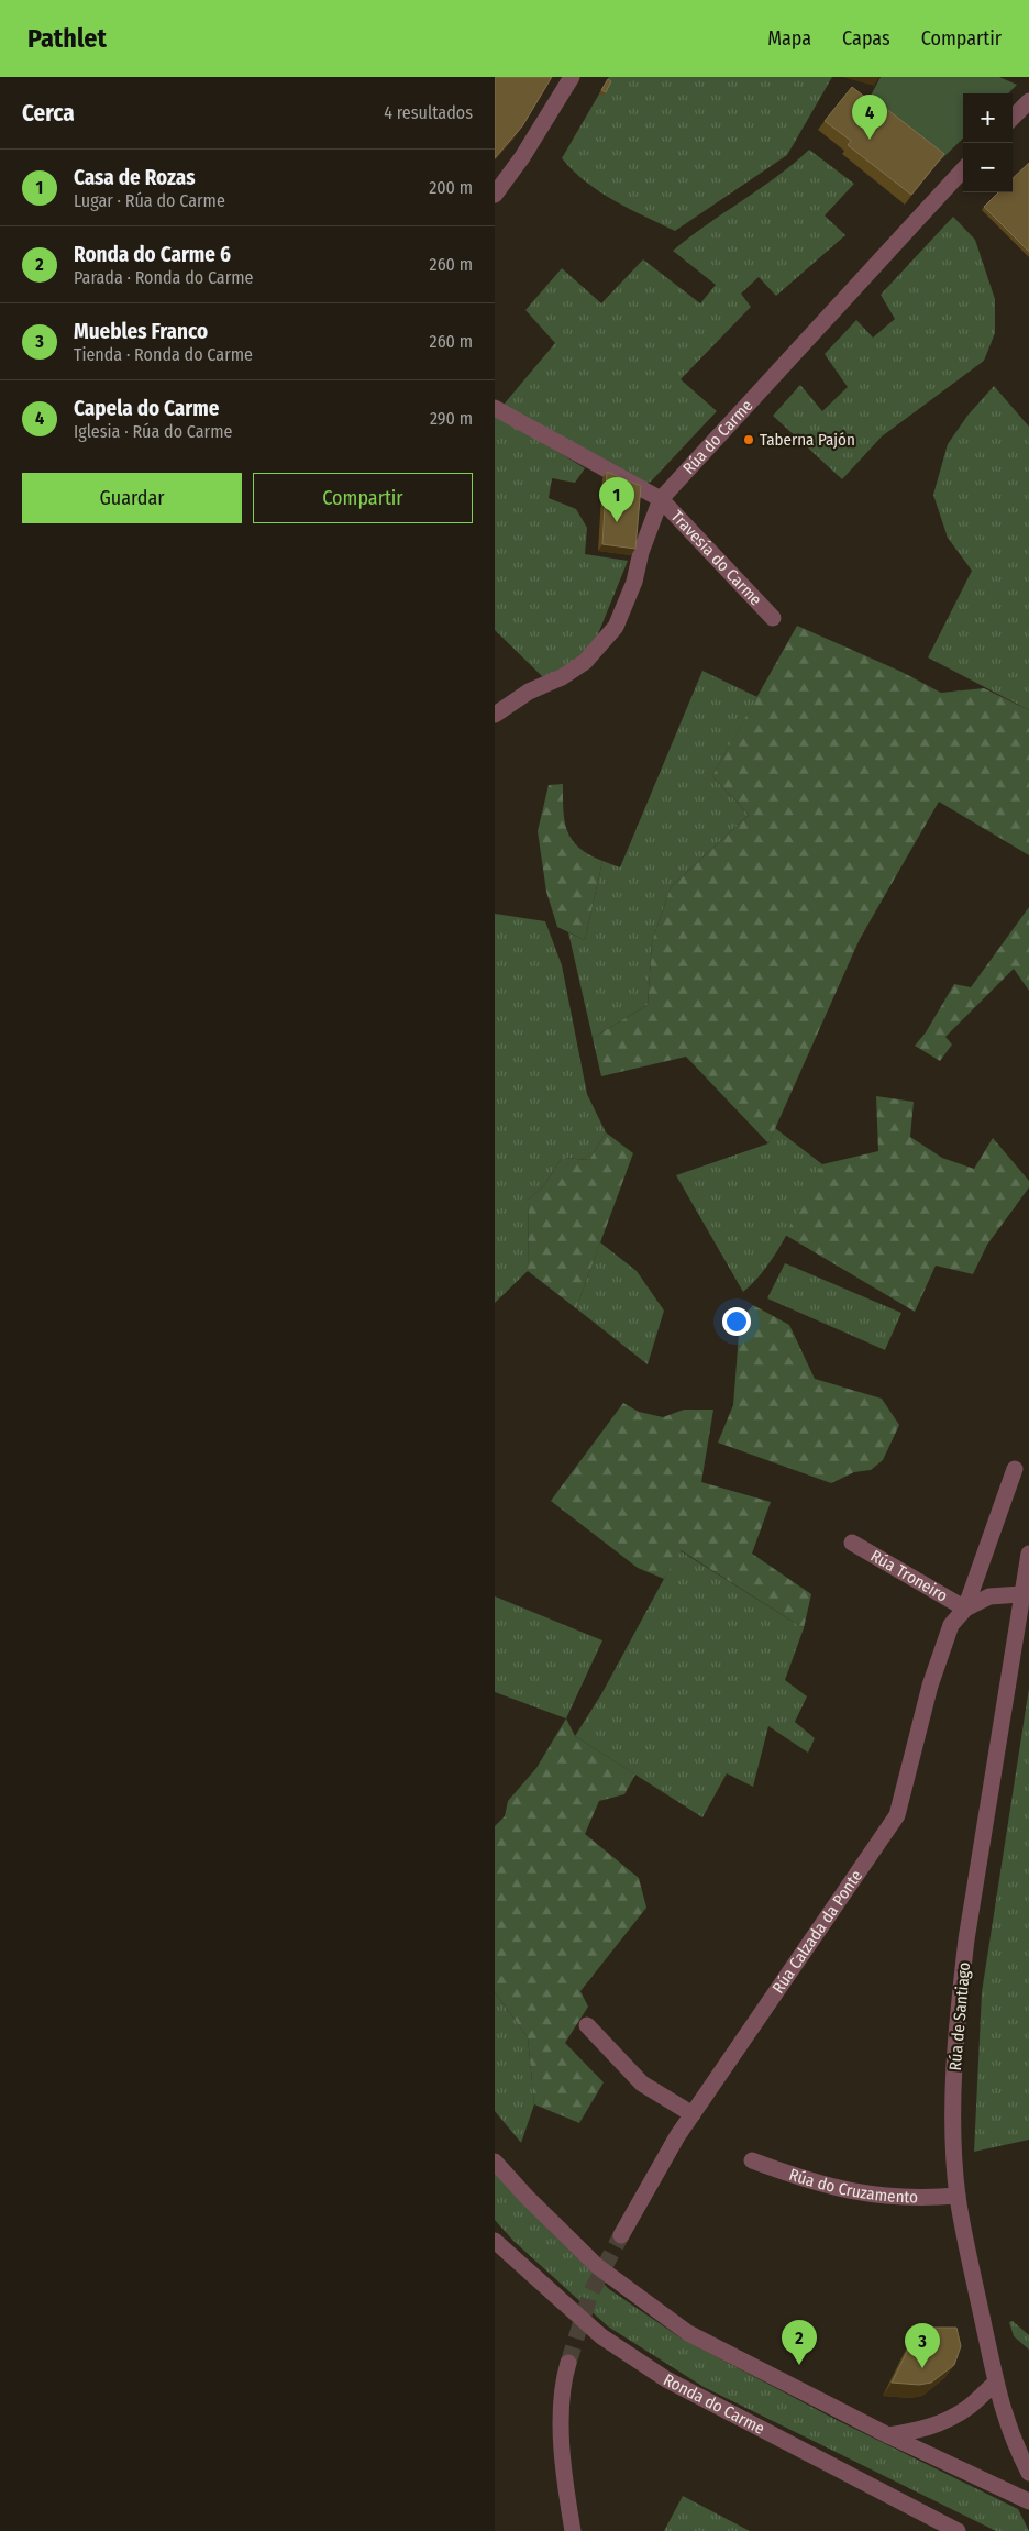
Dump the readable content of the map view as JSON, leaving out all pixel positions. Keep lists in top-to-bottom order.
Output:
{
  "streets": {
    "street": [
      "Rúa do Carme",
      "Travesía do Carme",
      "Rúa Troneiro",
      "Rúa Calzada da Ponte",
      "Rúa de Santiago",
      "Rúa do Cruzamento",
      "Ronda do Carme"
    ]
  },
  "crossings": [
    ["Rúa do Carme", "Travesía do Carme"],
    ["Rúa Troneiro", "Rúa Calzada da Ponte"],
    ["Rúa Calzada da Ponte", "Rúa de Santiago"],
    ["Rúa de Santiago", "Rúa do Cruzamento"]
  ],
  "places": ["Taberna Pajón"],
  "page": {
    "header": "Pathlet",
    "nav": ["Mapa", "Capas", "Compartir"],
    "heading": ["Cerca", "4 resultados"],
    "map_buttons": ["+", "−"],
    "pins": [
      "4",
      "1",
      "2",
      "3"
    ],
    "list": [
      {
        "mark": "1",
        "name": "Casa de Rozas",
        "note": "Lugar · Rúa do Carme",
        "value": "200 m"
      },
      {
        "mark": "2",
        "name": "Ronda do Carme 6",
        "note": "Parada · Ronda do Carme",
        "value": "260 m"
      },
      {
        "mark": "3",
        "name": "Muebles Franco",
        "note": "Tienda · Ronda do Carme",
        "value": "260 m"
      },
      {
        "mark": "4",
        "name": "Capela do Carme",
        "note": "Iglesia · Rúa do Carme",
        "value": "290 m"
      }
    ],
    "buttons": ["Guardar", "Compartir"]
  }
}
